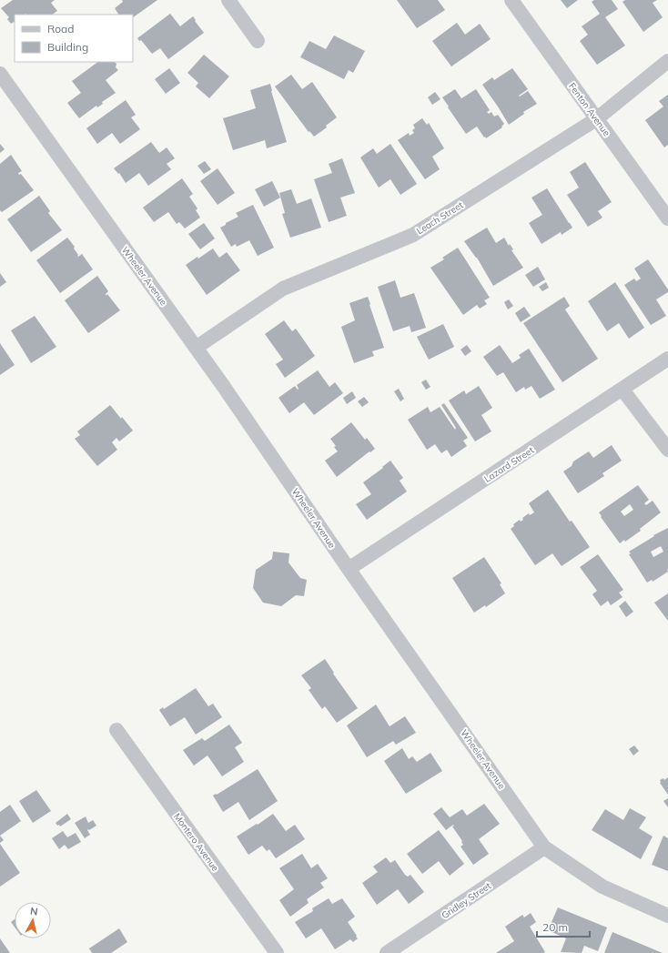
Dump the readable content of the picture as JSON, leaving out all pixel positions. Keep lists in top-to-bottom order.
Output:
{
  "streets": {
    "street": [
      "Fenton Avenue",
      "Leach Street",
      "Wheeler Avenue",
      "Lazard Street",
      "Montero Avenue",
      "Gridley Street"
    ]
  },
  "crossings": [
    ["Fenton Avenue", "Leach Street"],
    ["Leach Street", "Wheeler Avenue"],
    ["Wheeler Avenue", "Lazard Street"],
    ["Wheeler Avenue", "Gridley Street"]
  ],
  "legend": ["Road", "Building"],
  "scale_bar": "20 m",
  "north": "top"
}
